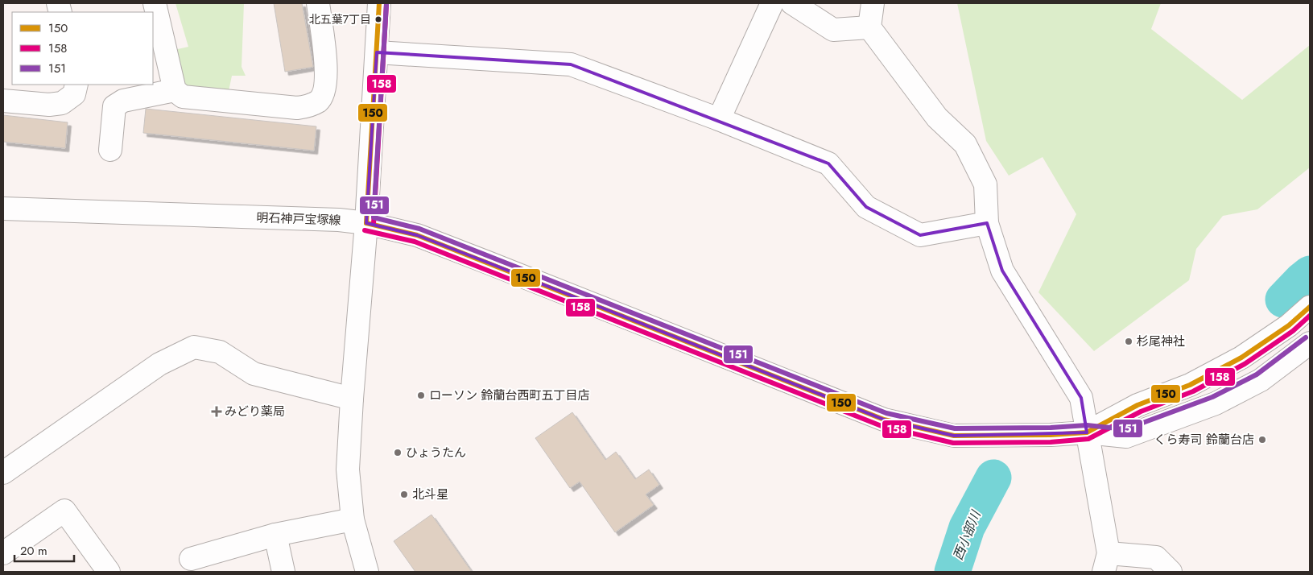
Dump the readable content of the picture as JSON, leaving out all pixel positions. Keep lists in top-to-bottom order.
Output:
{
  "streets": {
    "street": ["明石神戸宝塚線"]
  },
  "water": ["西小部川"],
  "places": {
    "other": [
      "北五葉7丁目",
      "杉尾神社",
      "ローソン 鈴蘭台西町五丁目店",
      "くら寿司 鈴蘭台店",
      "ひょうたん",
      "北斗星"
    ],
    "health": ["みどり薬局"]
  },
  "lines": ["transit line 150", "transit line 158", "transit line 151"],
  "legend": ["150", "158", "151"],
  "scale_bar": "20 m"
}
